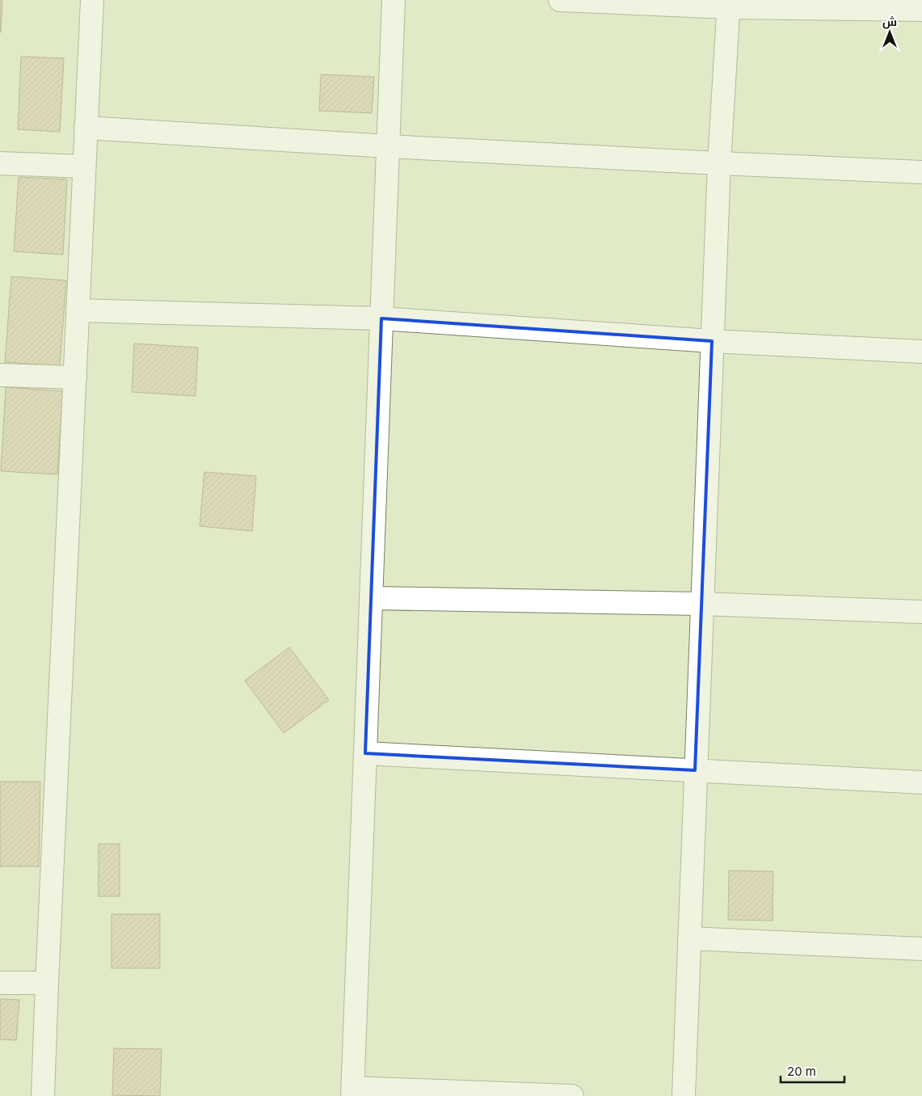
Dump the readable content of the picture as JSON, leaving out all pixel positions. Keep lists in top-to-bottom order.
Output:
{
  "scale_bar": "20 m",
  "north": "top"
}
